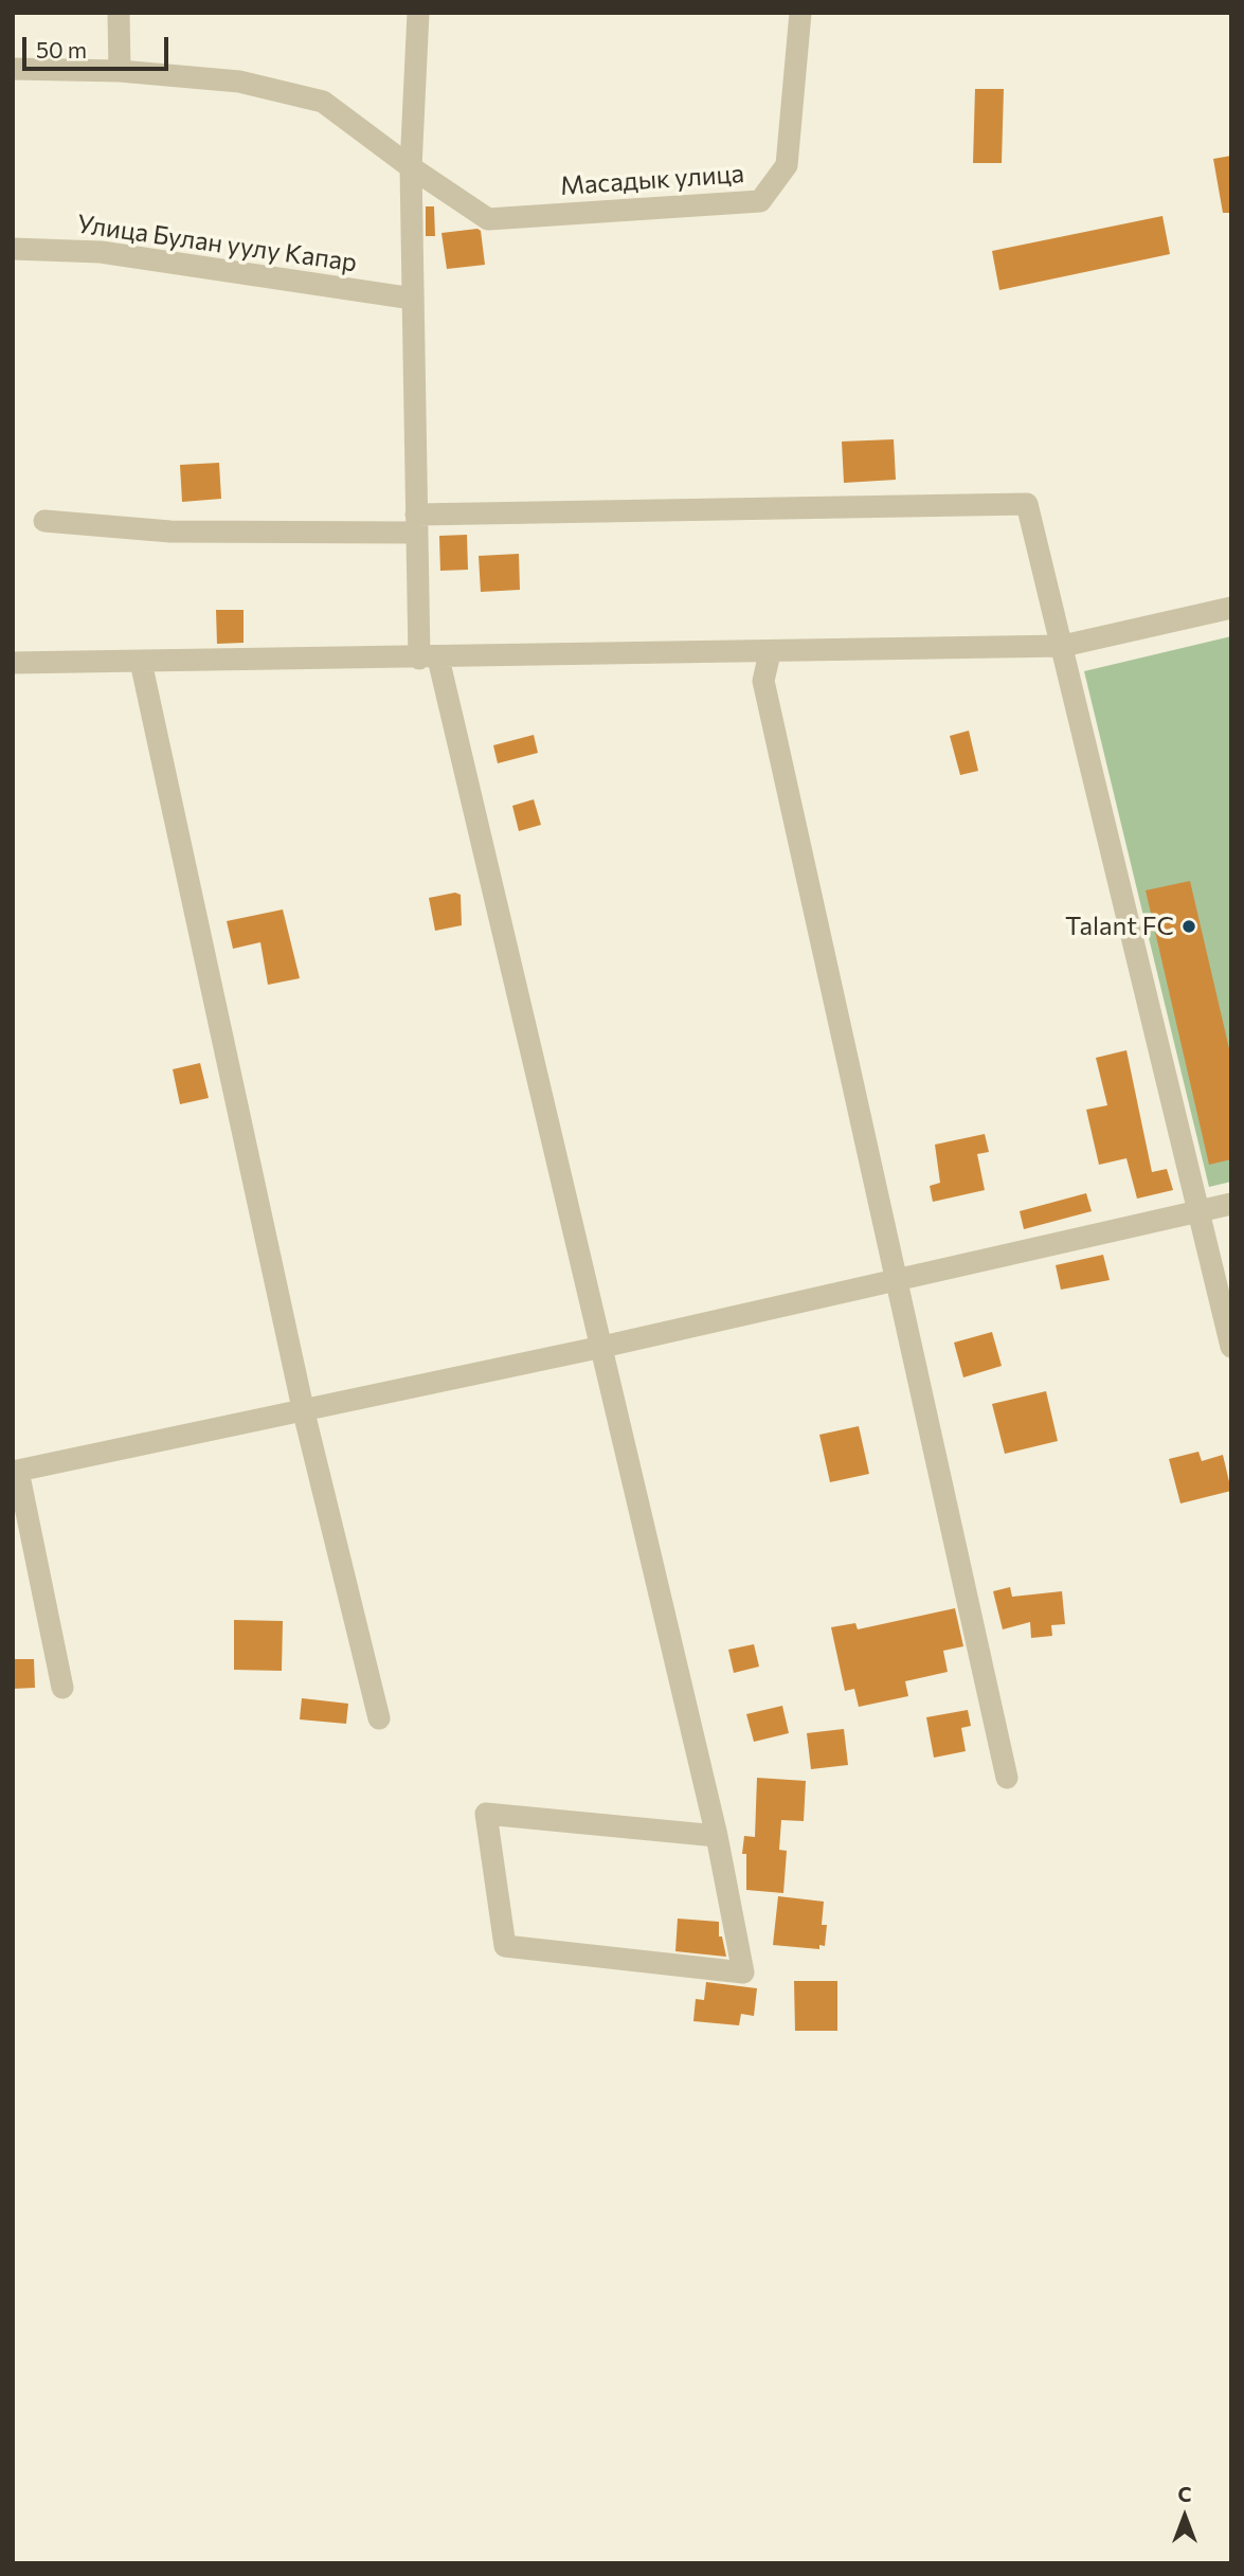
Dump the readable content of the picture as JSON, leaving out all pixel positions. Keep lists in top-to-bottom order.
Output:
{
  "streets": {
    "street": ["Масадык улица", "Улица Булан уулу Капар"]
  },
  "places": ["Talant FC"],
  "scale_bar": "50 m",
  "north": "top"
}
